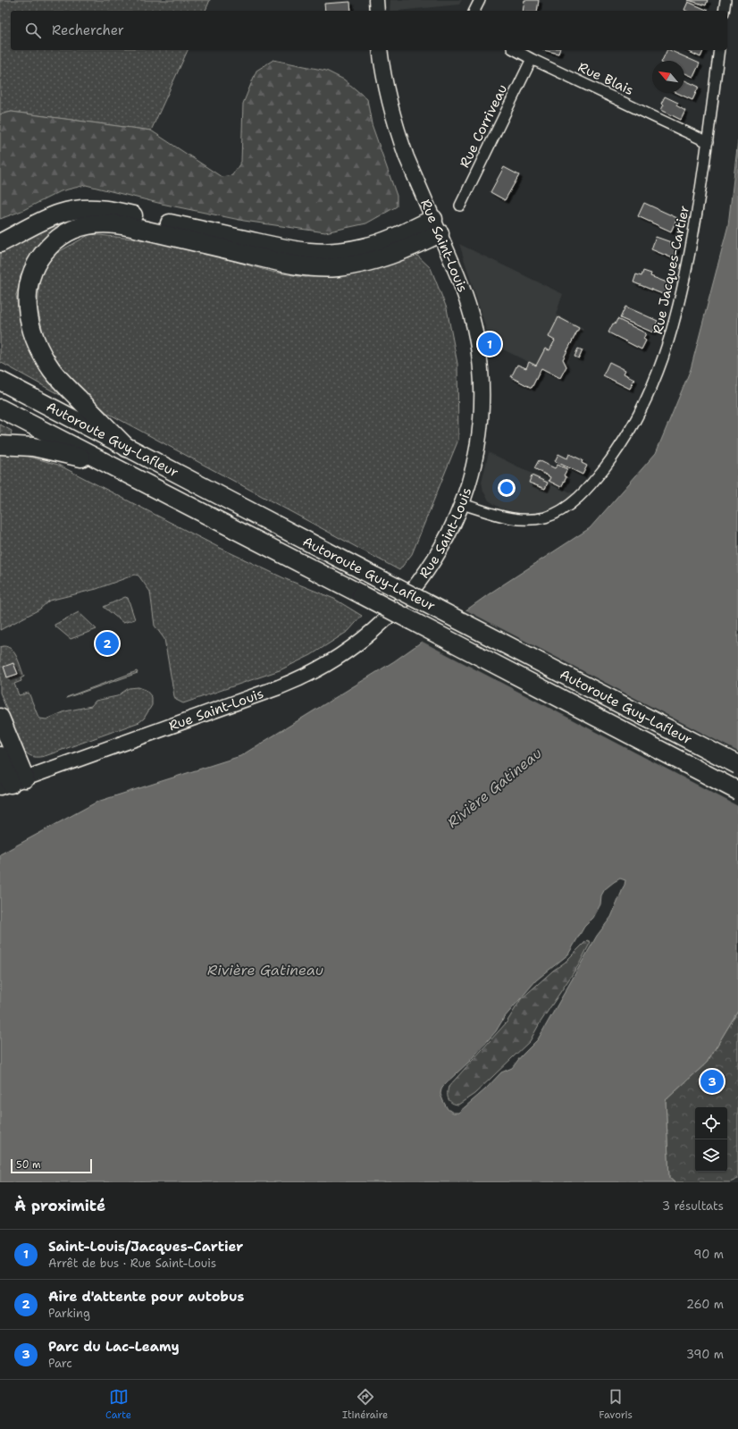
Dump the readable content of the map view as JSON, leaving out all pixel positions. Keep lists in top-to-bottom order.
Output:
{
  "streets": {
    "highway": ["Autoroute Guy-Lafleur"],
    "main road": ["Rue Saint-Louis"],
    "street": ["Rue Blais", "Rue Corriveau", "Rue Jacques-Cartier"]
  },
  "crossings": [
    ["Rue Blais", "Rue Corriveau"],
    ["Rue Blais", "Rue Jacques-Cartier"],
    ["Rue Saint-Louis", "Rue Jacques-Cartier"]
  ],
  "water": ["Rivière Gatineau"],
  "scale_bar": "50 m",
  "north": "top left",
  "page": {
    "search": "Rechercher",
    "pins": ["1", "2", "3"],
    "scale": "50 m",
    "heading": ["À proximité", "3 résultats"],
    "list": [
      {
        "mark": "1",
        "name": "Saint-Louis/Jacques-Cartier",
        "note": "Arrêt de bus · Rue Saint-Louis",
        "value": "90 m"
      },
      {
        "mark": "2",
        "name": "Aire d'attente pour autobus",
        "note": "Parking",
        "value": "260 m"
      },
      {
        "mark": "3",
        "name": "Parc du Lac-Leamy",
        "note": "Parc",
        "value": "390 m"
      }
    ],
    "nav": ["Carte", "Itinéraire", "Favoris"]
  }
}
